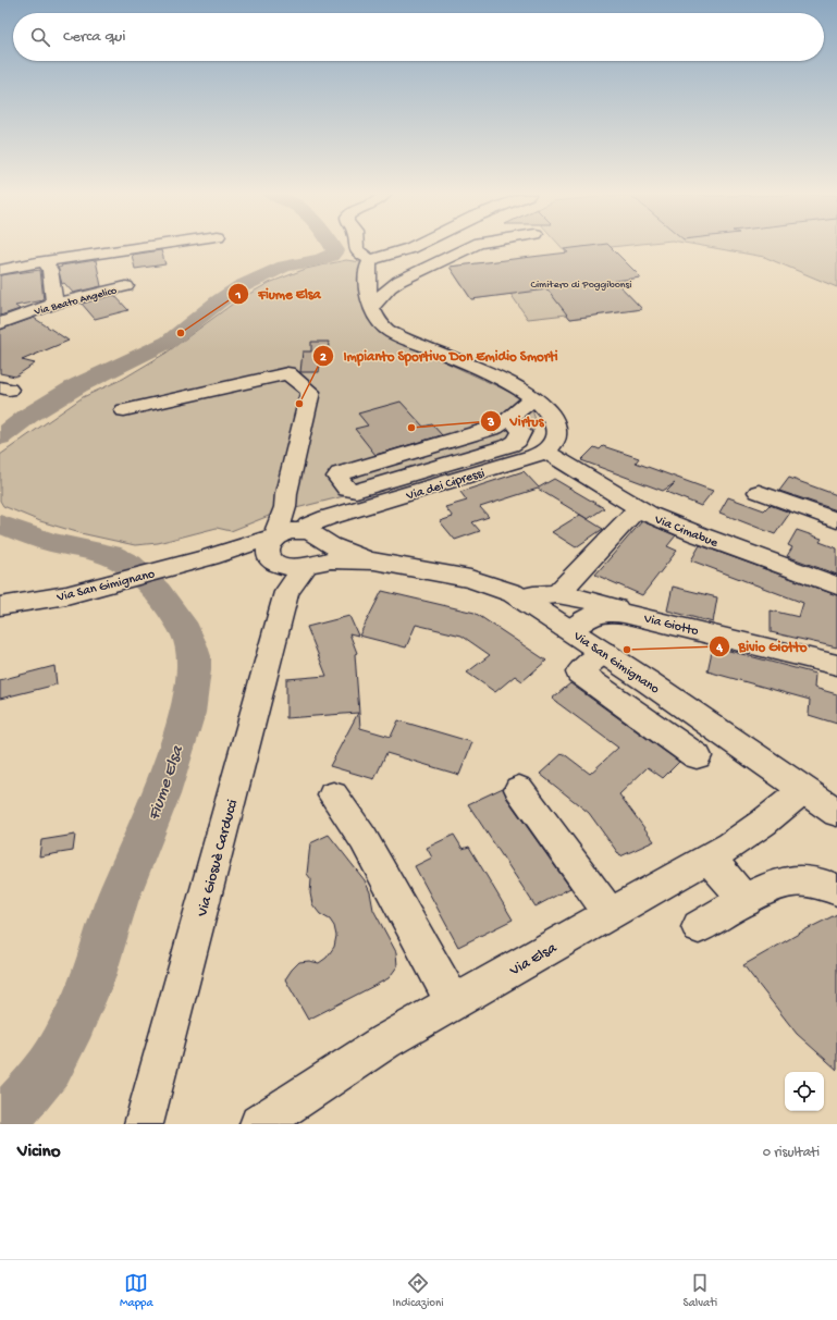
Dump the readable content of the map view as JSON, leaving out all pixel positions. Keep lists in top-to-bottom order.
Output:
{
  "streets": {
    "street": [
      "Via Beato Angelico",
      "Via dei Cipressi",
      "Via Cimabue",
      "Via San Gimignano",
      "Via Giotto",
      "Via Giosuè Carducci",
      "Via Elsa"
    ]
  },
  "crossings": [
    ["Via dei Cipressi", "Via Cimabue"],
    ["Via dei Cipressi", "Via San Gimignano"],
    ["Via dei Cipressi", "Via Giosuè Carducci"],
    ["Via San Gimignano", "Via Giotto"],
    ["Via San Gimignano", "Via Giosuè Carducci"],
    ["Via San Gimignano", "Via Elsa"]
  ],
  "water": ["Fiume Elsa"],
  "parks": ["Cimitero di Poggibonsi"],
  "places": [
    "Fiume Elsa",
    "Impianto Sportivo Don Emidio Smorti",
    "Virtus",
    "Bivio Giotto"
  ],
  "page": {
    "search": "Cerca qui",
    "heading": ["Vicino", "0 risultati"],
    "nav": ["Mappa", "Indicazioni", "Salvati"]
  }
}
